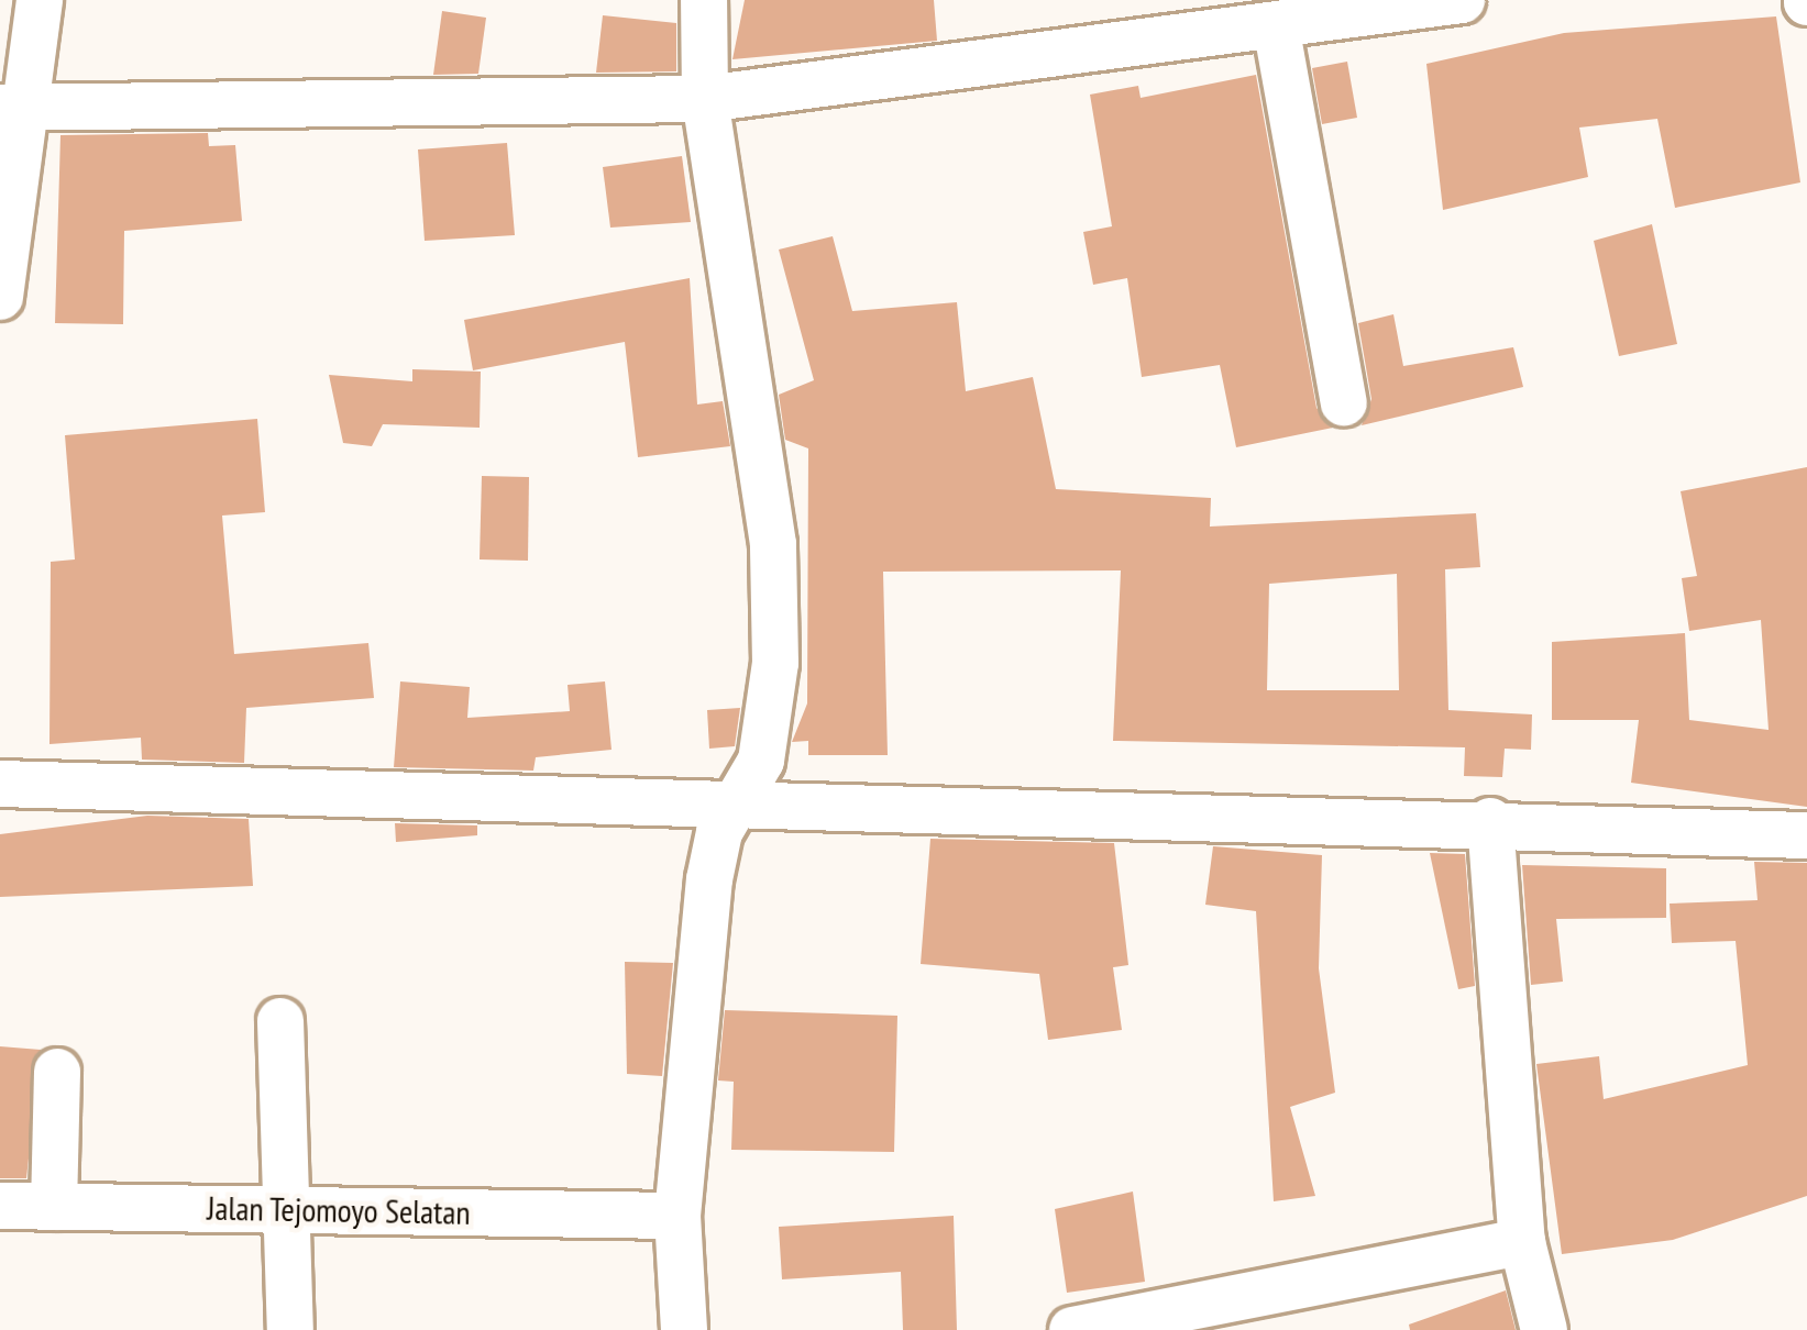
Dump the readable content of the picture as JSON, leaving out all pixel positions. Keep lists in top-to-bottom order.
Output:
{
  "streets": {
    "street": ["Jalan Tejomoyo Selatan"]
  }
}
